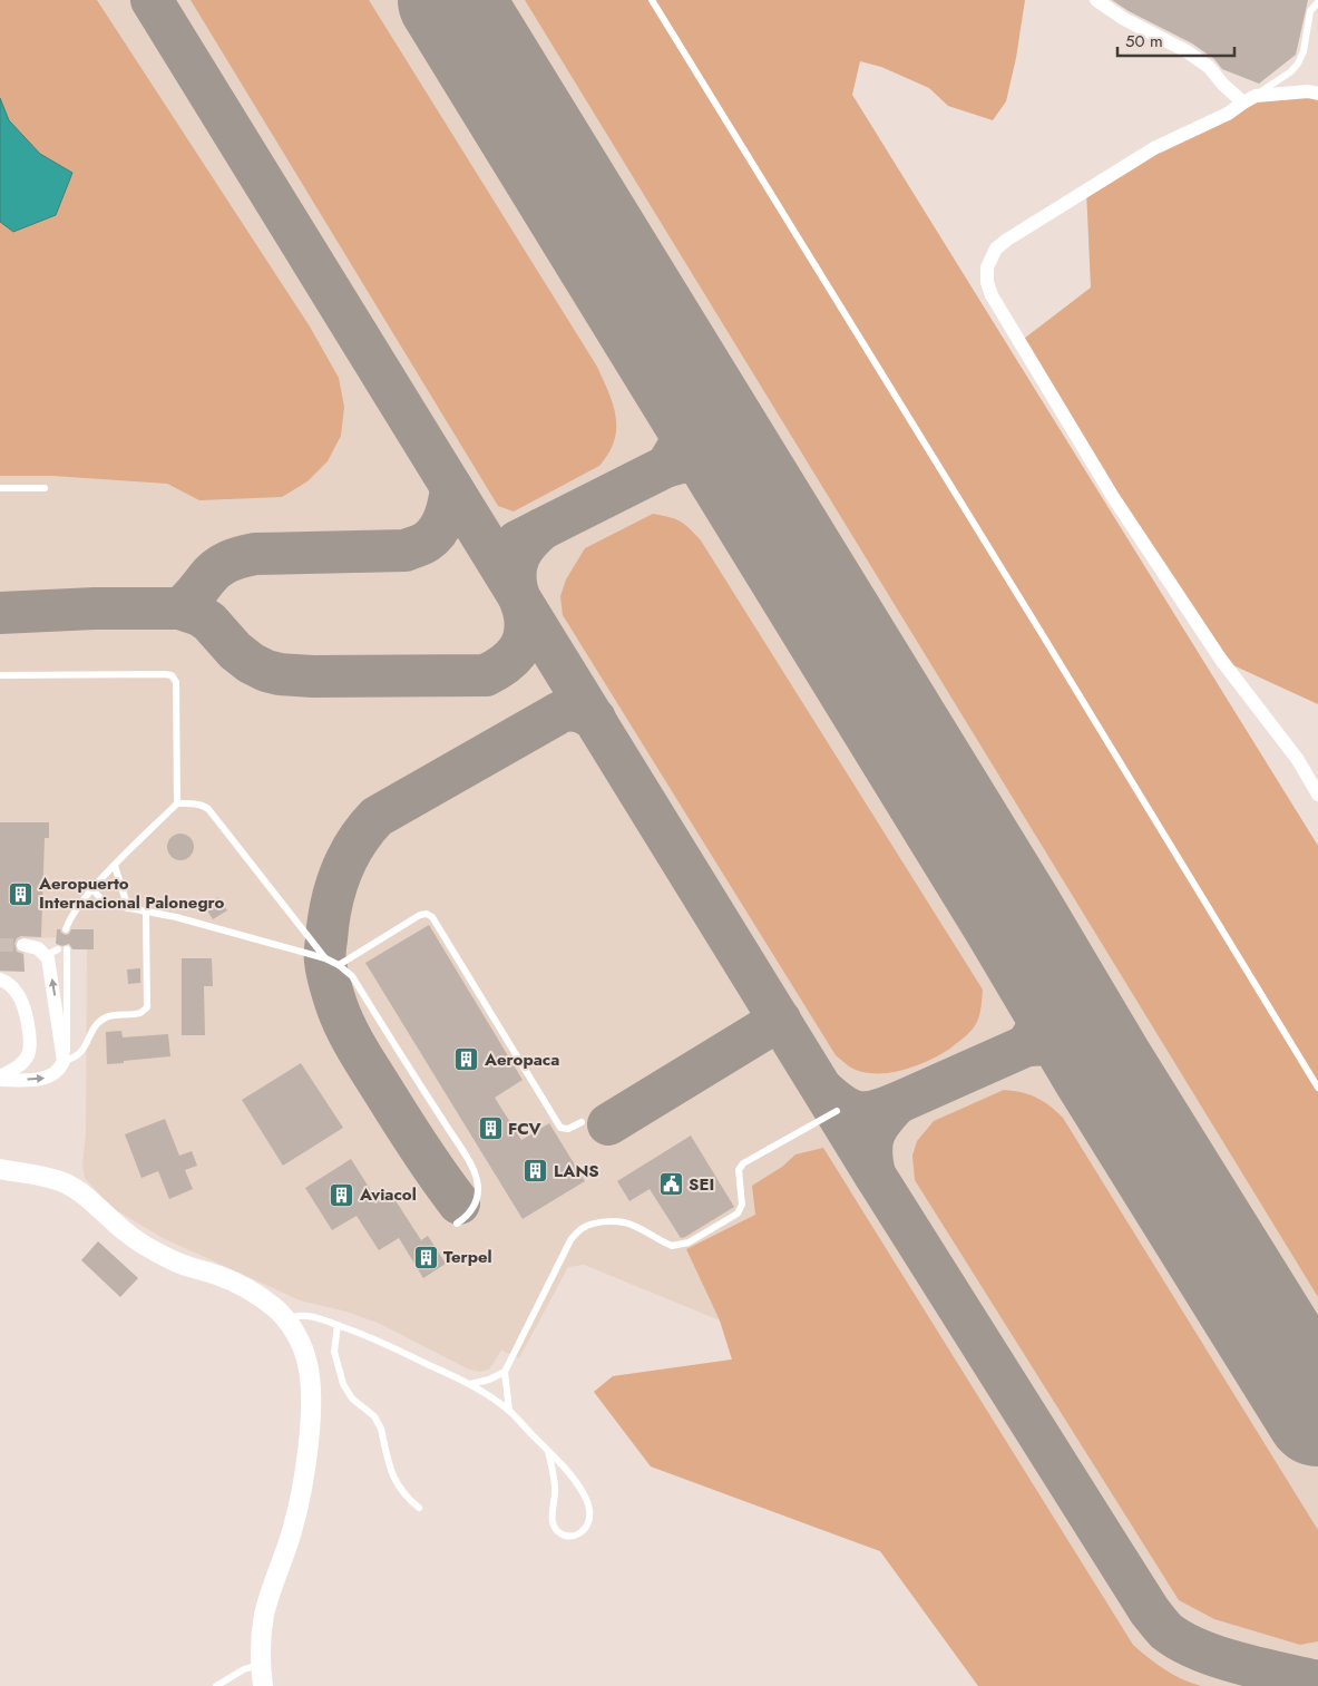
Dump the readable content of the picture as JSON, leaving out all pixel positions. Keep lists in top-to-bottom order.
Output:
{
  "places": {
    "building": [
      "Aeropuerto Internacional Palonegro",
      "Aeropaca",
      "FCV",
      "LANS",
      "Aviacol",
      "Terpel"
    ],
    "public building": ["SEI"]
  },
  "scale_bar": "50 m"
}
